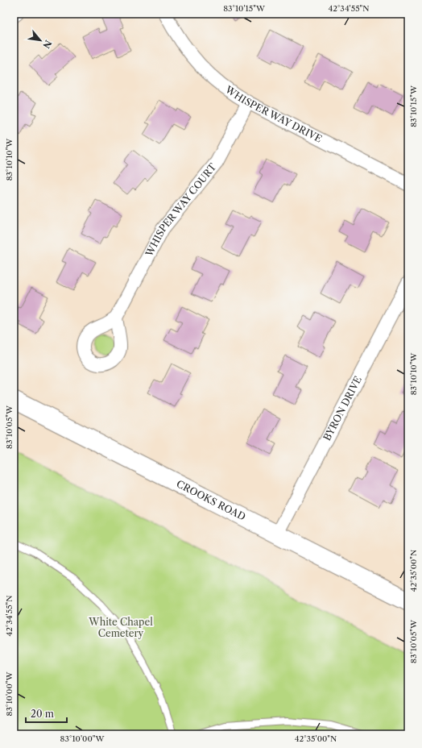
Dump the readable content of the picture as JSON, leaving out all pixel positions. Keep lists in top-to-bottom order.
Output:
{
  "streets": {
    "main road": ["CROOKS ROAD"],
    "street": ["WHISPER WAY DRIVE", "WHISPER WAY COURT", "BYRON DRIVE"]
  },
  "crossings": [
    ["WHISPER WAY DRIVE", "WHISPER WAY COURT"],
    ["BYRON DRIVE", "CROOKS ROAD"]
  ],
  "parks": ["White Chapel Cemetery"],
  "scale_bar": "20 m",
  "north": "bottom right",
  "coordinates": [
    "83°10'15\"W",
    "42°34'55\"N",
    "83°10'10\"W",
    "83°10'05\"W",
    "42°35'00\"N",
    "83°10'00\"W"
  ]
}
